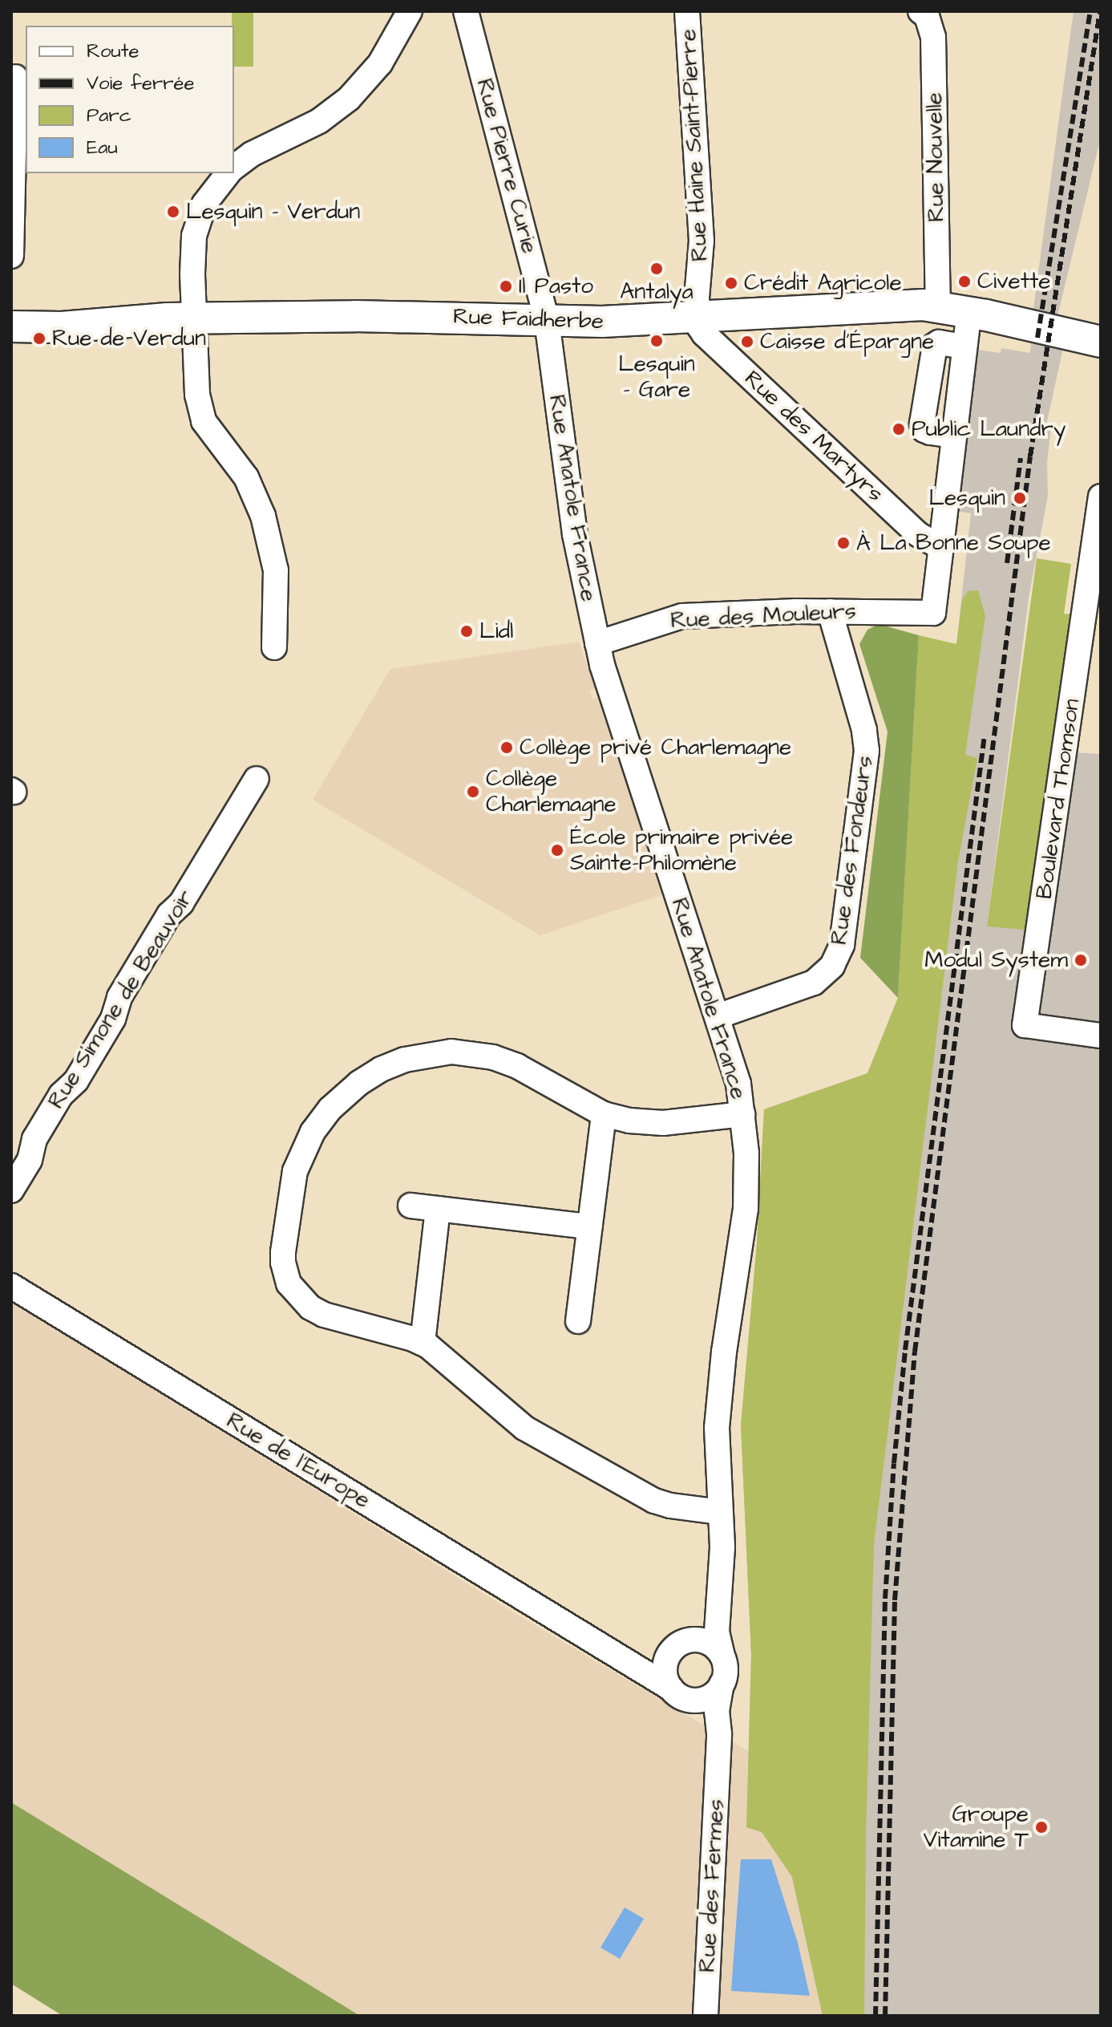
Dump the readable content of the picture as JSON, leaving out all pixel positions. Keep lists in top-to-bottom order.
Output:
{
  "streets": {
    "main road": ["Rue Faidherbe"],
    "street": [
      "Rue Haine Saint-Pierre",
      "Rue Nouvelle",
      "Rue Pierre Curie",
      "Rue des Martyrs",
      "Rue Anatole France",
      "Rue des Mouleurs",
      "Boulevard Thomson",
      "Rue des Fondeurs",
      "Rue Simone de Beauvoir",
      "Rue de l'Europe",
      "Rue des Fermes"
    ]
  },
  "crossings": [
    ["Rue Haine Saint-Pierre", "Rue Faidherbe"],
    ["Rue Haine Saint-Pierre", "Rue des Martyrs"],
    ["Rue Nouvelle", "Rue Faidherbe"],
    ["Rue Pierre Curie", "Rue Faidherbe"],
    ["Rue Pierre Curie", "Rue Anatole France"],
    ["Rue Faidherbe", "Rue des Martyrs"],
    ["Rue Faidherbe", "Rue Anatole France"],
    ["Rue des Martyrs", "Rue des Mouleurs"],
    ["Rue Anatole France", "Rue des Mouleurs"],
    ["Rue Anatole France", "Rue des Fondeurs"],
    ["Rue Anatole France", "Rue des Fermes"],
    ["Rue des Mouleurs", "Rue des Fondeurs"],
    ["Rue de l'Europe", "Rue des Fermes"]
  ],
  "places": [
    "Lesquin – Verdun",
    "Antalya",
    "Civette",
    "Crédit Agricole",
    "Il Pasto",
    "Rue de Verdun",
    "Lesquin – Gare",
    "Caisse d'Épargne",
    "Public Laundry",
    "Lesquin",
    "À La Bonne Soupe",
    "Lidl",
    "Collège privé Charlemagne",
    "Collège Charlemagne",
    "École primaire privée Sainte-Philomène",
    "Modul System",
    "Groupe Vitamine T"
  ],
  "legend": [
    "Route",
    "Voie ferrée",
    "Parc",
    "Eau"
  ]
}
